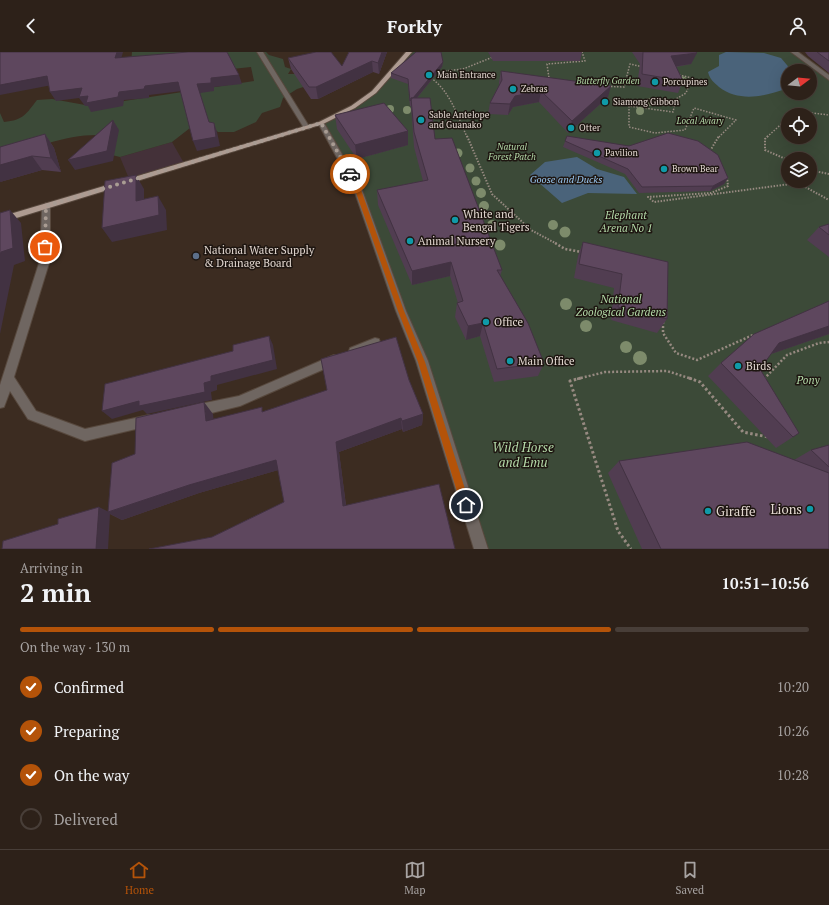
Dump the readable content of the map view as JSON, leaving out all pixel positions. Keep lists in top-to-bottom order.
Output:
{
  "water": ["Goose and Ducks"],
  "parks": [
    "Butterfly Garden",
    "Local Aviary",
    "Natural Forest Patch",
    "Elephant Arena No 1",
    "National Zoological Gardens",
    "Pony",
    "Wild Horse and Emu"
  ],
  "places": [
    "Main Entrance",
    "Porcupines",
    "Zebras",
    "Siamong Gibbon",
    "Sable Antelope and Guanako",
    "Otter",
    "Pavilion",
    "Brown Bear",
    "White and Bengal Tigers",
    "Animal Nursery",
    "National Water Supply & Drainage Board",
    "Office",
    "Main Office",
    "Birds",
    "Lions",
    "Giraffe"
  ],
  "north": "right",
  "page": {
    "header": "Forkly",
    "heading": ["2 min", "Arriving in", "10:51–10:56"],
    "bar": "On the way · 130 m",
    "list": [
      ["Confirmed", "10:20"],
      ["Preparing", "10:26"],
      ["On the way", "10:28"],
      "Delivered"
    ],
    "tabs": ["Home", "Map", "Saved"]
  }
}
